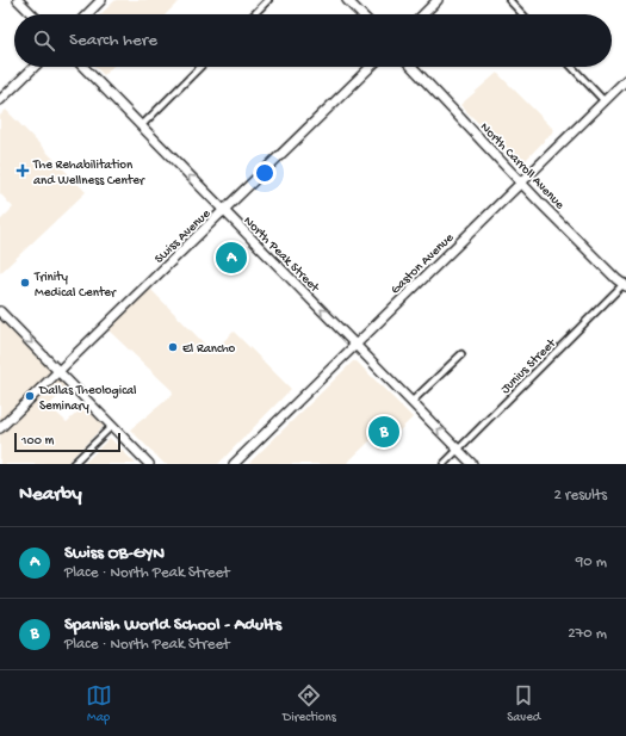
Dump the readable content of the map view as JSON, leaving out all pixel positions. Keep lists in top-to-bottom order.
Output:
{
  "streets": {
    "main road": [
      "North Carroll Avenue",
      "Swiss Avenue",
      "North Peak Street",
      "Gaston Avenue"
    ],
    "street": ["Junius Street"]
  },
  "crossings": [
    ["North Carroll Avenue", "Gaston Avenue"],
    ["North Carroll Avenue", "Junius Street"],
    ["Swiss Avenue", "North Peak Street"],
    ["North Peak Street", "Gaston Avenue"],
    ["North Peak Street", "Junius Street"]
  ],
  "one_way": ["North Peak Street"],
  "places": {
    "health": ["The Rehabilitation and Wellness Center"],
    "other": ["Trinity Medical Center", "El Rancho", "Dallas Theological Seminary"]
  },
  "scale_bar": "100 m",
  "page": {
    "search": "Search here",
    "pins": ["A", "B"],
    "scale": "100 m",
    "heading": ["Nearby", "2 results"],
    "list": [
      {
        "mark": "A",
        "name": "Swiss OB-GYN",
        "note": "Place · North Peak Street",
        "value": "90 m"
      },
      {
        "mark": "B",
        "name": "Spanish World School - Adults",
        "note": "Place · North Peak Street",
        "value": "270 m"
      }
    ],
    "nav": ["Map", "Directions", "Saved"]
  }
}
